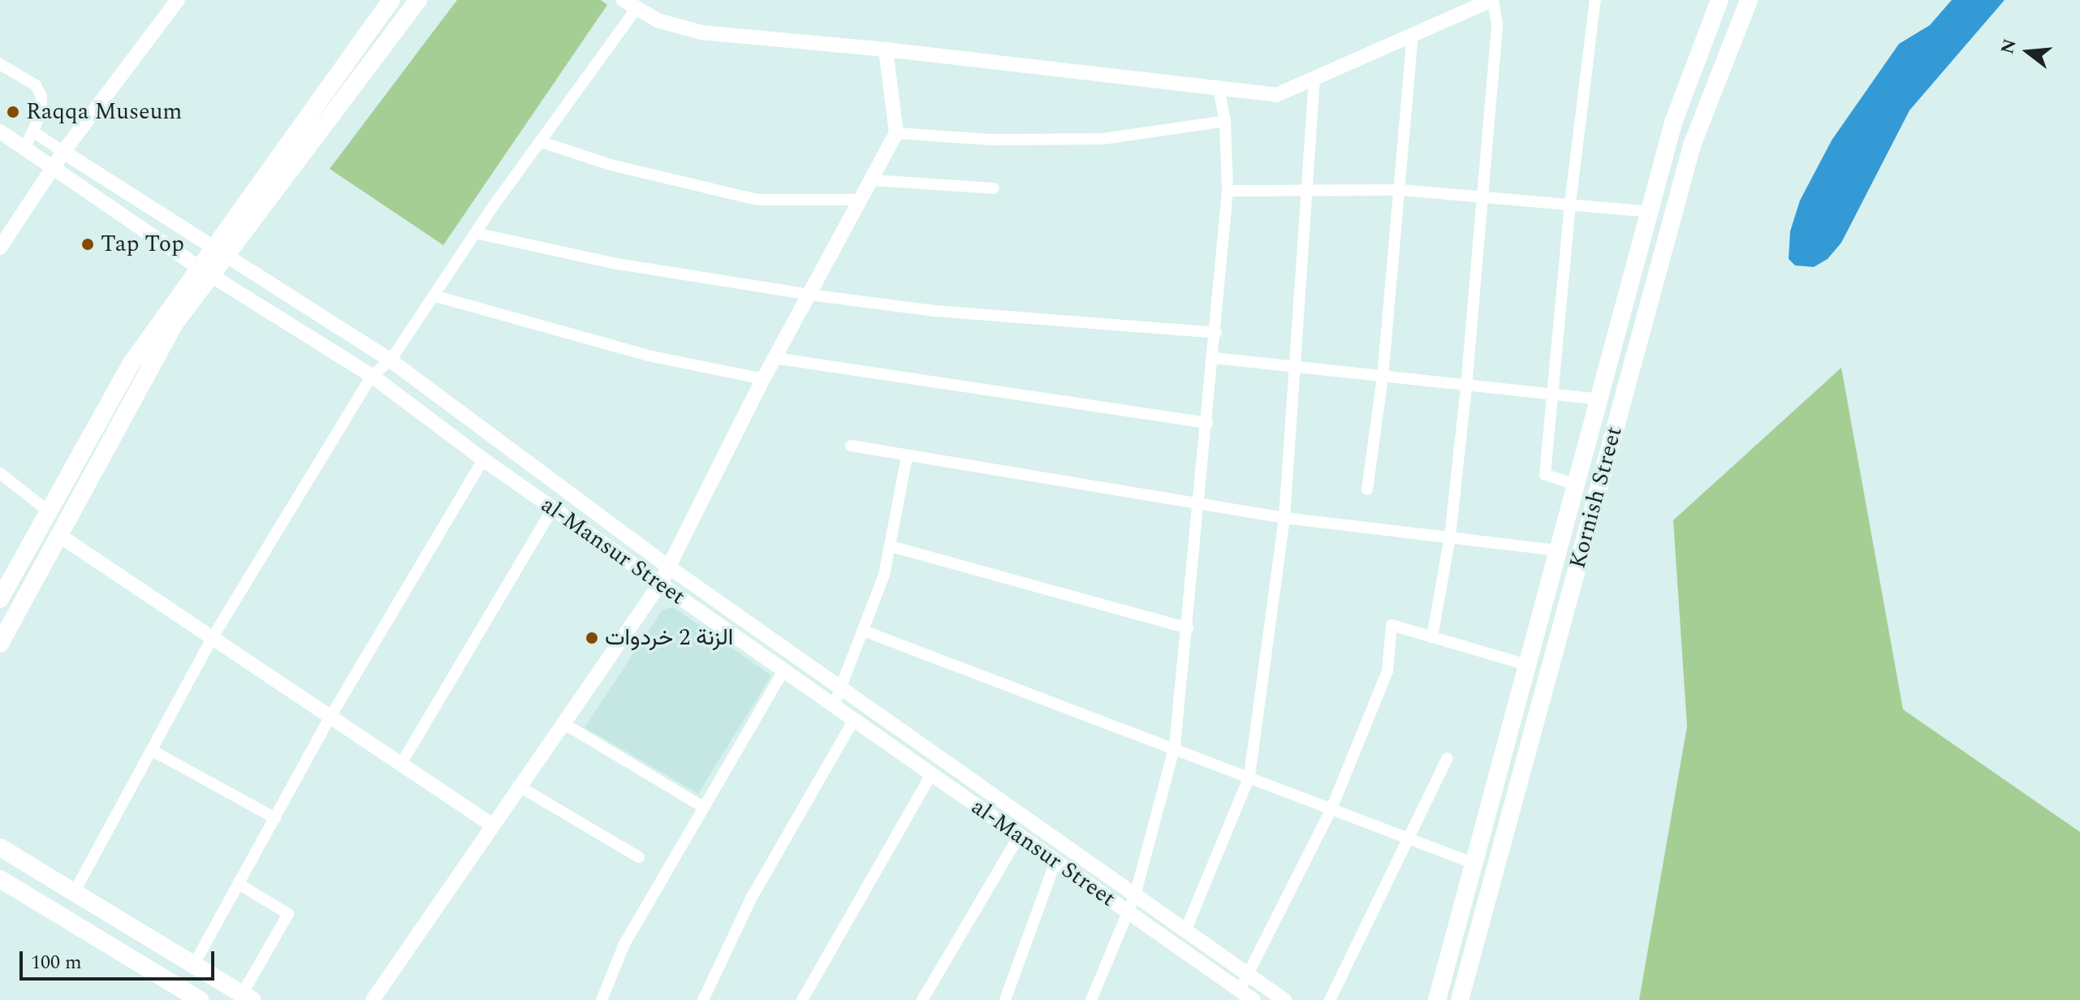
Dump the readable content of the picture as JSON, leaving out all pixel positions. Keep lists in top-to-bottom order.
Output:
{
  "streets": {
    "main road": ["Kornish Street", "al-Mansur Street"]
  },
  "places": ["Raqqa Museum", "Tap Top", "الزنة 2 خردوات"],
  "scale_bar": "100 m",
  "north": "left"
}
